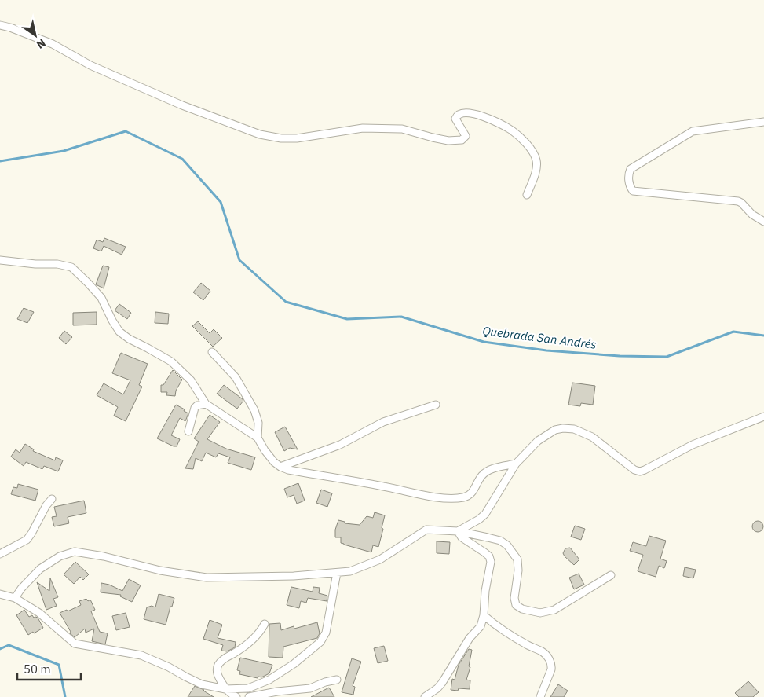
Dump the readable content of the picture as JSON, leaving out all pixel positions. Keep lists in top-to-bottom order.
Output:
{
  "water": ["Quebrada San Andrés"],
  "scale_bar": "50 m",
  "north": "bottom right"
}
